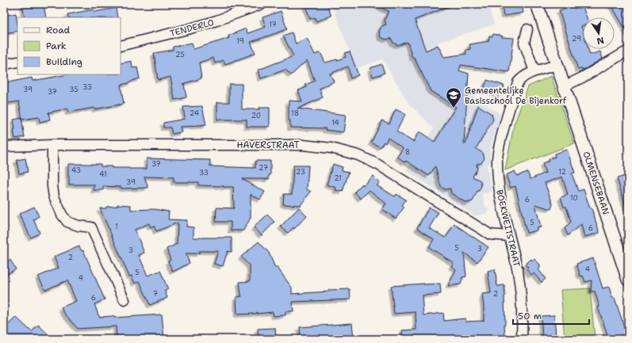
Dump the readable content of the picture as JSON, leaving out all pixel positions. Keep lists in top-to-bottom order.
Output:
{
  "streets": {
    "street": [
      "TENDERLO",
      "HAVERSTRAAT",
      "OLMENSEBAAN",
      "BOEKWEITSTRAAT"
    ]
  },
  "crossings": [
    ["HAVERSTRAAT", "BOEKWEITSTRAAT"],
    ["OLMENSEBAAN", "BOEKWEITSTRAAT"]
  ],
  "places": {
    "school or university": ["Gemeentelijke Basisschool De Bijenkorf"]
  },
  "house_numbers": [
    "17",
    "29",
    "19",
    "25",
    "33",
    "39",
    "35",
    "37",
    "24",
    "18",
    "20",
    "14",
    "8",
    "37",
    "27",
    "43",
    "23",
    "12",
    "33",
    "41",
    "21",
    "39",
    "10",
    "6",
    "5",
    "1",
    "6",
    "5",
    "3",
    "3",
    "2",
    "4",
    "5",
    "4",
    "7",
    "2",
    "6"
  ],
  "legend": ["Road", "Park", "Building"],
  "scale_bar": "50 m",
  "north": "bottom"
}
